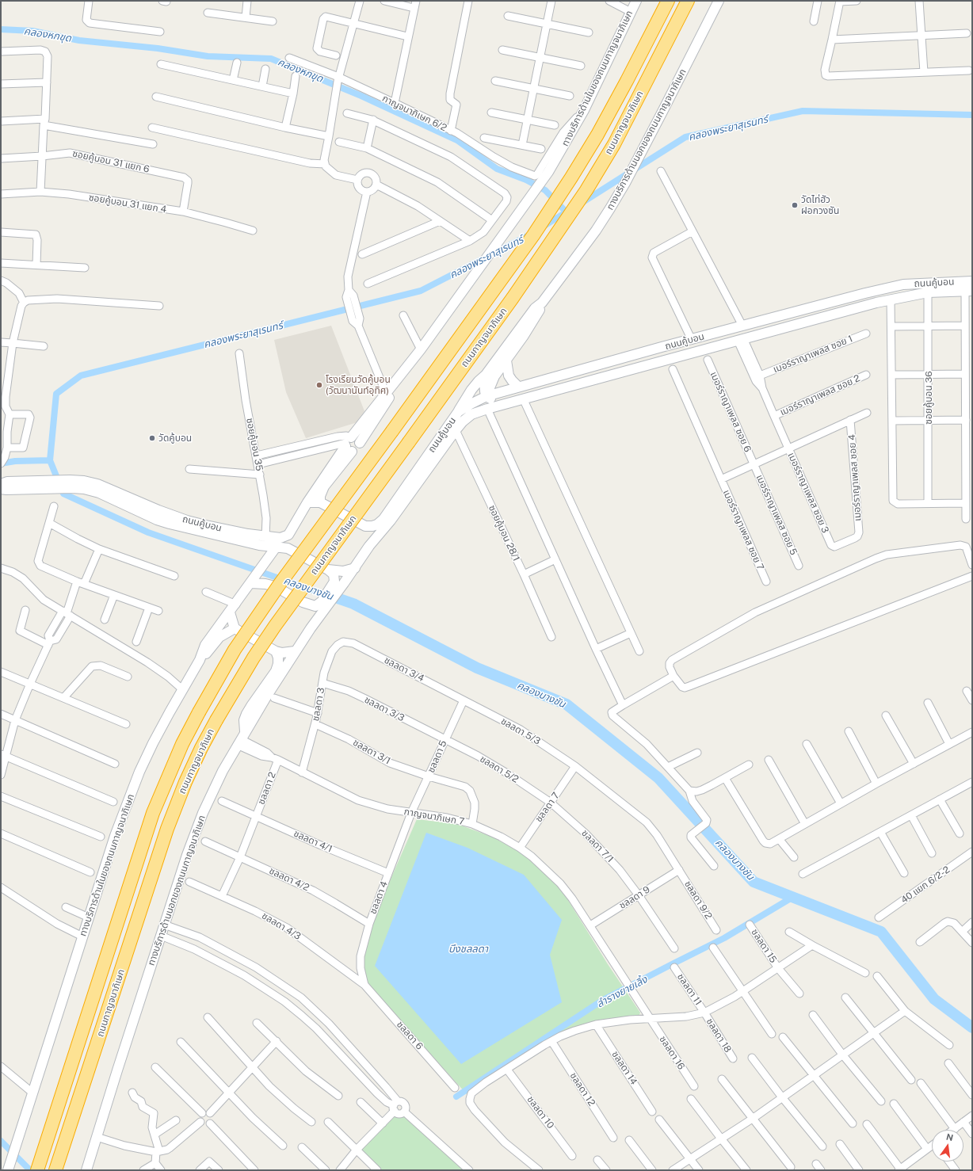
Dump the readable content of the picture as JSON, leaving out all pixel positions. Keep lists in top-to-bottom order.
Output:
{
  "streets": {
    "highway": ["ถนนกาญจนาภิเษก"],
    "main road": ["ทางบริการด้านในของถนนกาญจนาภิเษก", "ทางบริการด้านนอกของถนนกาญจนาภิเษก", "ถนนคู้บอน"],
    "street": [
      "กาญจนาภิเษก 6/2",
      "ซอยคู้บอน 31 แยก 6",
      "ซอยคู้บอน 31 แยก 4",
      "เมอร์ราญาเพลส ซอย 1",
      "เมอร์ราญาเพลส ซอย 2",
      "ซอยคู้บอน 36",
      "เมอร์ราญาเพลส ซอย 6",
      "ซอยคู้บอน 35",
      "เมอร์ราญาเพลส ซอย 4",
      "เมอร์ราญาเพลส ซอย 3",
      "เมอร์ราญาเพลส ซอย 5",
      "เมอร์ราญาเพลส ซอย 7",
      "ซอยคู้บอน 28/1",
      "ชลลดา 3/4",
      "ชลลดา 3",
      "ชลลดา 3/3",
      "ชลลดา 5/3",
      "ชลลดา 3/1",
      "ชลลดา 5",
      "ชลลดา 5/2",
      "ชลลดา 2",
      "ชลลดา 7",
      "กาญจนาภิเษก 7",
      "ชลลดา 4/1",
      "ชลลดา 7/1",
      "ชลลดา 4/2",
      "40 แยก 6/2-2",
      "ชลลดา 4",
      "ชลลดา 9",
      "ชลลดา 9/2",
      "ชลลดา 4/3",
      "ชลลดา 15",
      "ชลลดา 11",
      "ชลลดา 6",
      "ชลลดา 18",
      "ชลลดา 16",
      "ชลลดา 14",
      "ชลลดา 12",
      "ชลลดา 10"
    ]
  },
  "crossings": [
    ["ทางบริการด้านในของถนนกาญจนาภิเษก", "กาญจนาภิเษก 6/2"],
    ["ทางบริการด้านในของถนนกาญจนาภิเษก", "ทางบริการด้านนอกของถนนกาญจนาภิเษก"],
    ["ทางบริการด้านในของถนนกาญจนาภิเษก", "ถนนคู้บอน"],
    ["ทางบริการด้านนอกของถนนกาญจนาภิเษก", "ถนนคู้บอน"],
    ["ทางบริการด้านนอกของถนนกาญจนาภิเษก", "กาญจนาภิเษก 7"],
    ["ซอยคู้บอน 31 แยก 6", "ซอยคู้บอน 31 แยก 4"],
    ["ถนนคู้บอน", "ซอยคู้บอน 36"],
    ["ถนนคู้บอน", "ซอยคู้บอน 35"],
    ["ถนนคู้บอน", "ซอยคู้บอน 28/1"],
    ["เมอร์ราญาเพลส ซอย 6", "เมอร์ราญาเพลส ซอย 5"],
    ["เมอร์ราญาเพลส ซอย 4", "เมอร์ราญาเพลส ซอย 3"],
    ["ชลลดา 3/4", "ชลลดา 3"],
    ["ชลลดา 3/4", "ชลลดา 5/3"],
    ["ชลลดา 3/4", "ชลลดา 5"],
    ["ชลลดา 3", "ชลลดา 3/3"],
    ["ชลลดา 3", "ชลลดา 3/1"],
    ["ชลลดา 3", "กาญจนาภิเษก 7"],
    ["ชลลดา 3/3", "ชลลดา 5"],
    ["ชลลดา 3/3", "ชลลดา 5/2"],
    ["ชลลดา 5/3", "ชลลดา 5"],
    ["ชลลดา 5/3", "ชลลดา 7"],
    ["ชลลดา 5/3", "ชลลดา 9"],
    ["ชลลดา 5/3", "ชลลดา 9/2"],
    ["ชลลดา 3/1", "ชลลดา 5"],
    ["ชลลดา 3/1", "กาญจนาภิเษก 7"],
    ["ชลลดา 5", "ชลลดา 5/2"],
    ["ชลลดา 5", "กาญจนาภิเษก 7"],
    ["ชลลดา 5", "ชลลดา 4"],
    ["ชลลดา 5/2", "ชลลดา 7"],
    ["ชลลดา 5/2", "ชลลดา 7/1"],
    ["ชลลดา 2", "กาญจนาภิเษก 7"],
    ["ชลลดา 2", "ชลลดา 4/1"],
    ["ชลลดา 2", "ชลลดา 4/2"],
    ["ชลลดา 2", "ชลลดา 4/3"],
    ["ชลลดา 7", "กาญจนาภิเษก 7"],
    ["ชลลดา 7", "ชลลดา 7/1"],
    ["กาญจนาภิเษก 7", "ชลลดา 4"],
    ["กาญจนาภิเษก 7", "ชลลดา 9"],
    ["กาญจนาภิเษก 7", "ชลลดา 16"],
    ["ชลลดา 4/1", "ชลลดา 4"],
    ["ชลลดา 7/1", "ชลลดา 9"],
    ["ชลลดา 4/2", "ชลลดา 4"],
    ["ชลลดา 4", "ชลลดา 4/3"],
    ["ชลลดา 4", "ชลลดา 6"],
    ["ชลลดา 9", "ชลลดา 9/2"],
    ["ชลลดา 4/3", "ชลลดา 6"],
    ["ชลลดา 11", "ชลลดา 18"]
  ],
  "water": [
    "คลองหกขุด",
    "คลองพระยาสุเรนทร์",
    "คลองบางชัน",
    "บึงชลลดา",
    "ลำรางยายเลิ้ง"
  ],
  "places": ["วัดไท่ฮัว ฝอกวงซัน", "โรงเรียนวัดคู้บอน (วัฒนานันท์อุทิศ)", "วัดคู้บอน"],
  "north": "top"
}
